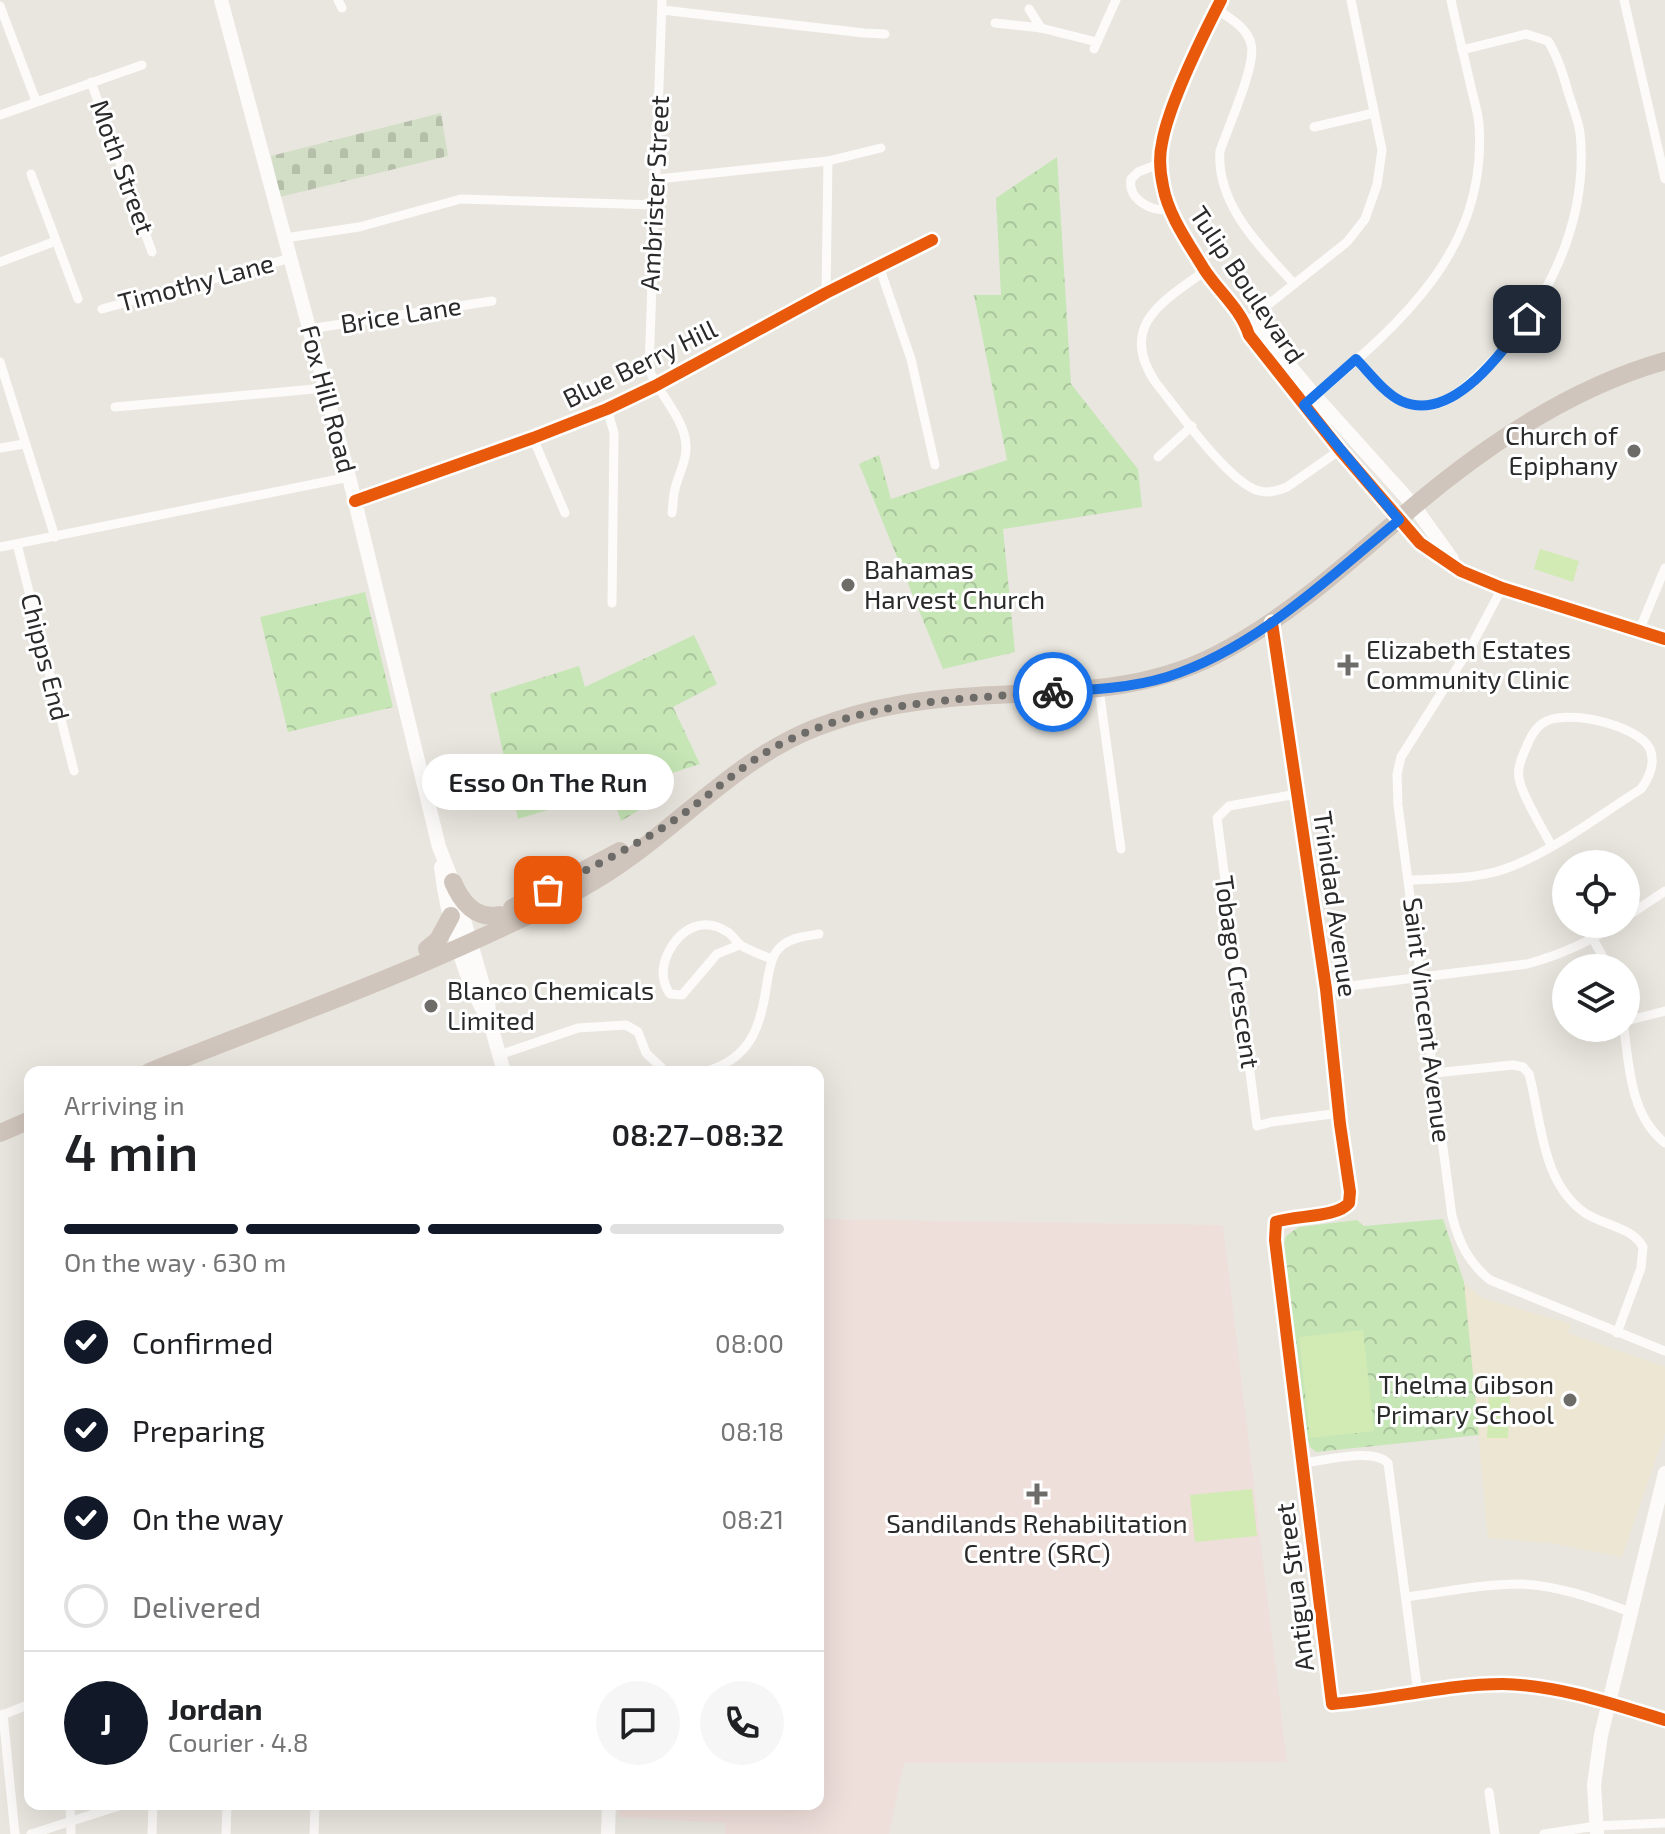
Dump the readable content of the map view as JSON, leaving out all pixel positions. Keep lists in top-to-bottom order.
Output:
{
  "streets": {
    "street": [
      "Moth Street",
      "Ambrister Street",
      "Timothy Lane",
      "Tulip Boulevard",
      "Brice Lane",
      "Blue Berry Hill",
      "Fox Hill Road",
      "Chipps End",
      "Trinidad Avenue",
      "Tobago Crescent",
      "Saint Vincent Avenue",
      "Antigua Street"
    ]
  },
  "crossings": [
    ["Ambrister Street", "Blue Berry Hill"],
    ["Timothy Lane", "Fox Hill Road"],
    ["Tulip Boulevard", "Saint Vincent Avenue"],
    ["Brice Lane", "Fox Hill Road"],
    ["Blue Berry Hill", "Fox Hill Road"],
    ["Trinidad Avenue", "Tobago Crescent"],
    ["Trinidad Avenue", "Antigua Street"]
  ],
  "places": {
    "other": [
      "Church of Epiphany",
      "Bahamas Harvest Church",
      "Esso On The Run",
      "Blanco Chemicals Limited",
      "Thelma Gibson Primary School"
    ],
    "health": ["Elizabeth Estates Community Clinic", "Sandilands Rehabilitation Centre (SRC)"]
  },
  "page": {
    "bubble": "Esso On The Run",
    "heading": ["4 min", "Arriving in", "08:27–08:32"],
    "panel": ["Jordan", "Courier · 4.8"],
    "bar": "On the way · 630 m",
    "list": [
      ["Confirmed", "08:00"],
      ["Preparing", "08:18"],
      ["On the way", "08:21"],
      "Delivered"
    ],
    "round": "J"
  }
}
